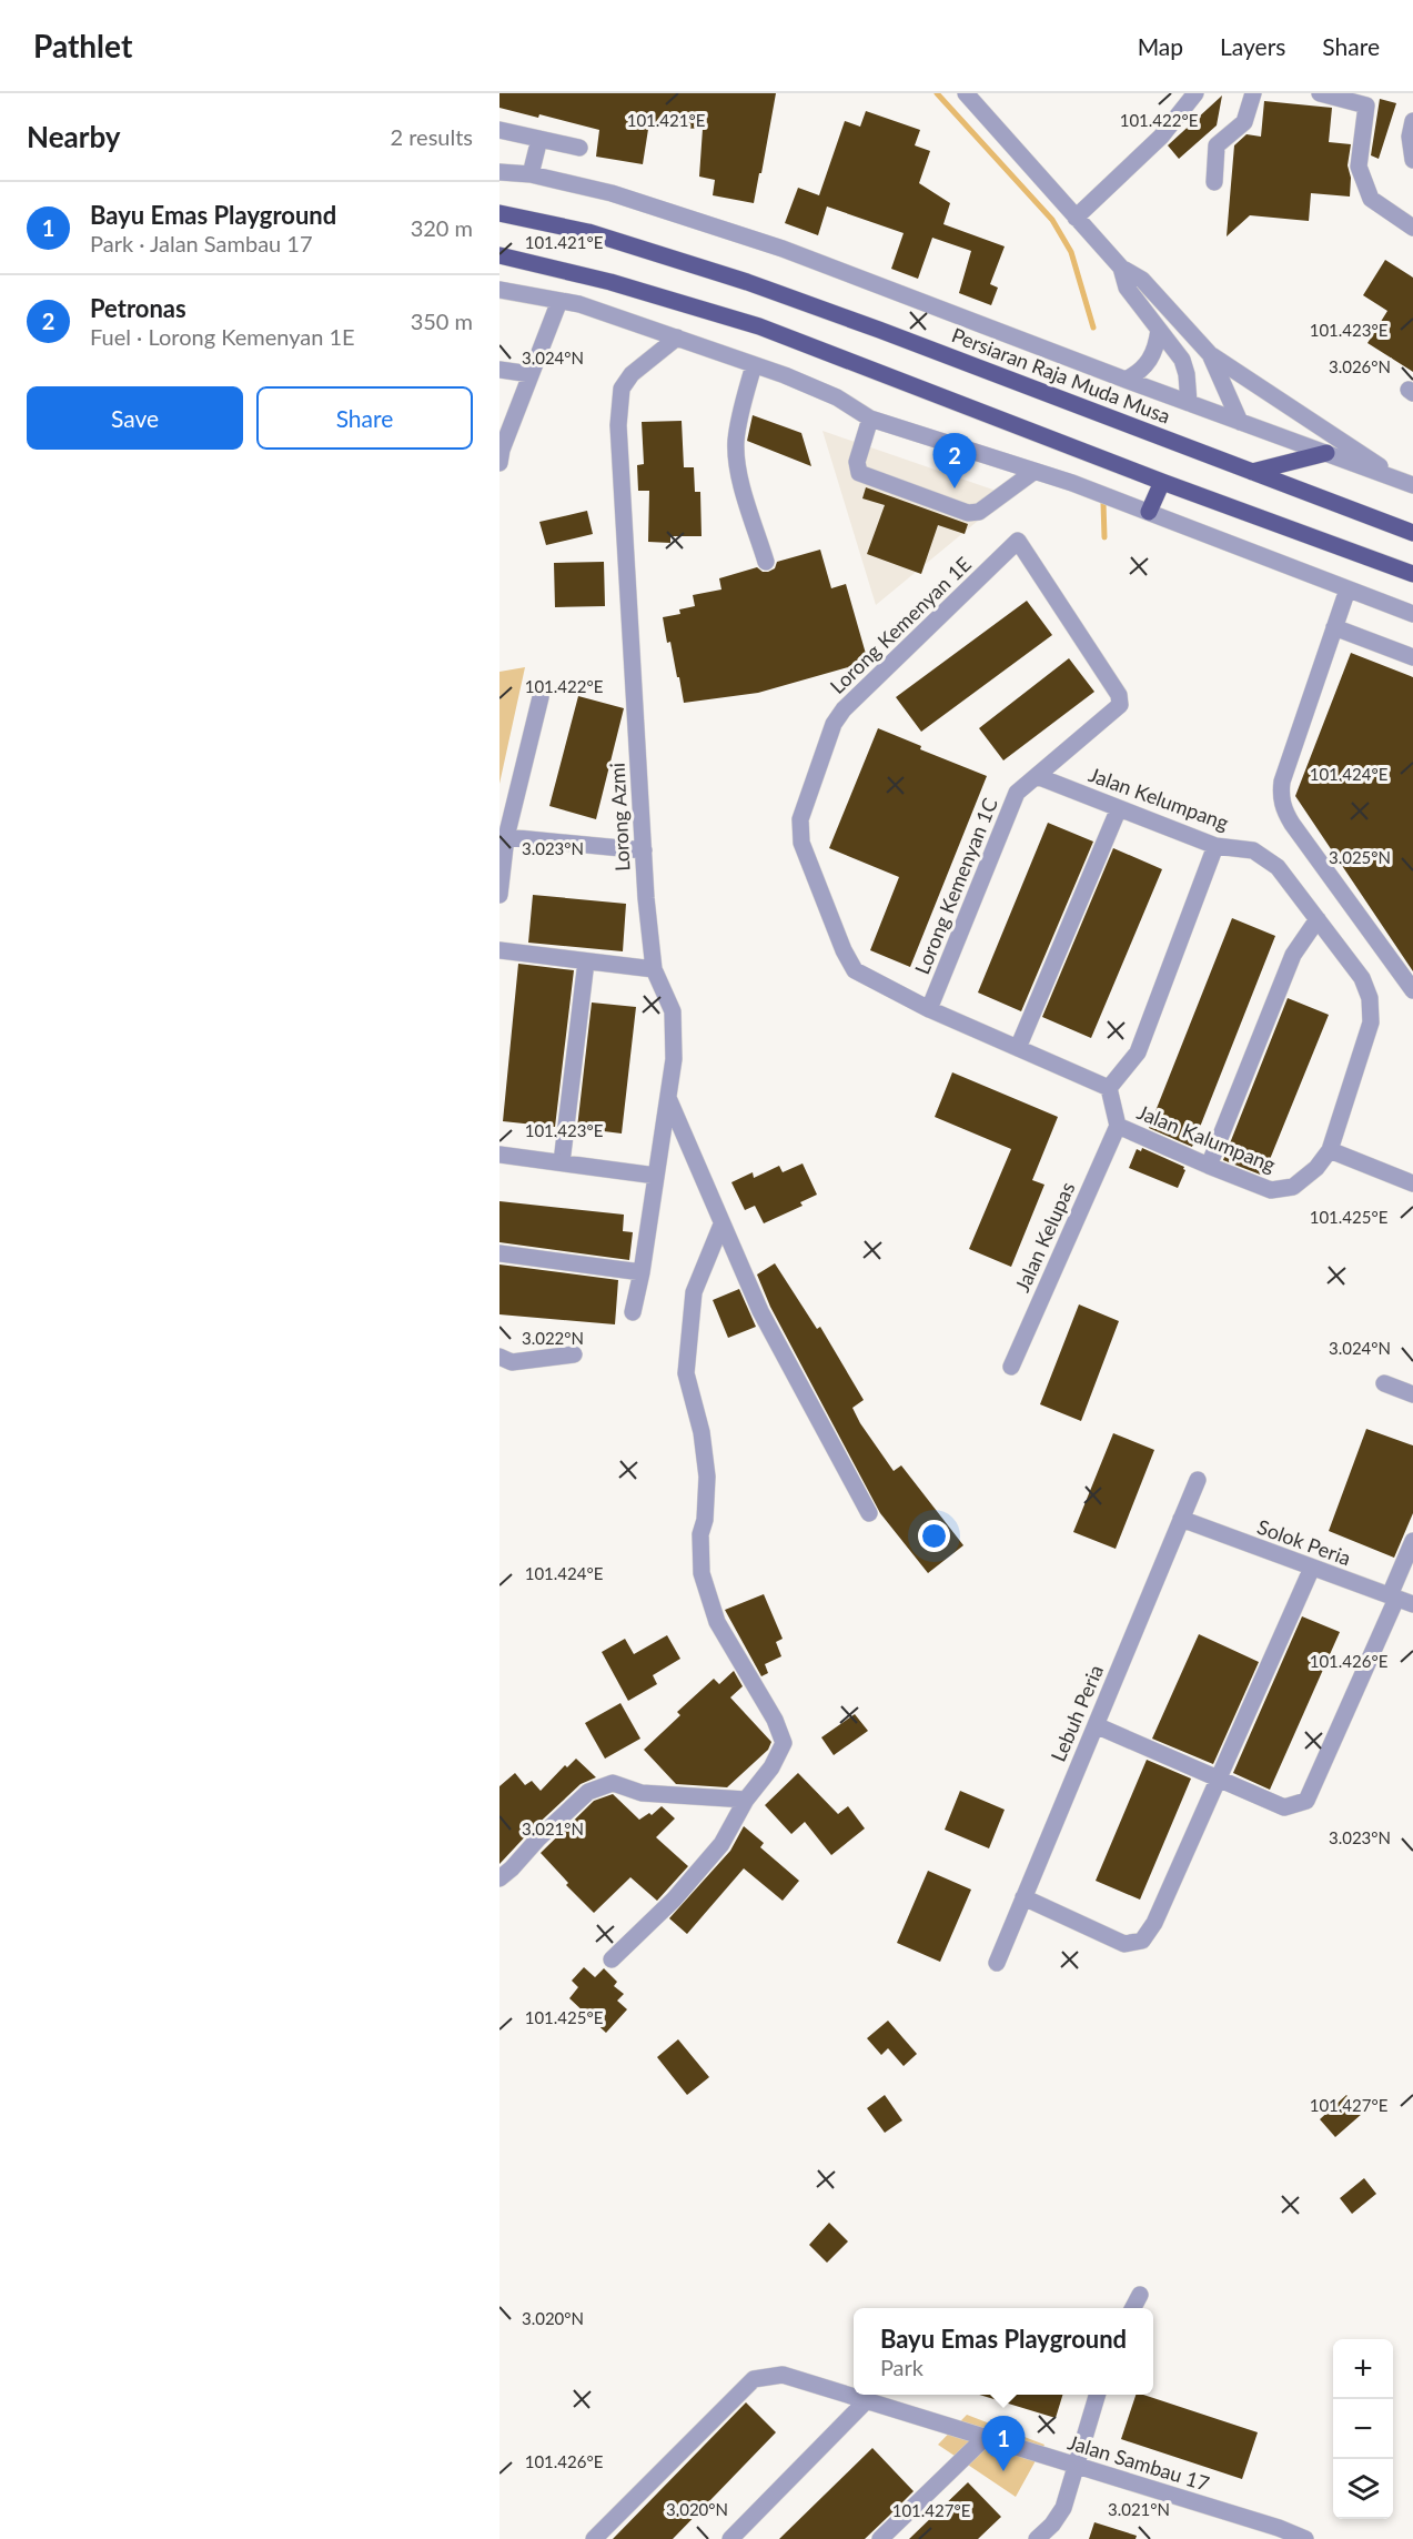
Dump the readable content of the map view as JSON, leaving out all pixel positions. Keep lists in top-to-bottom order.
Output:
{
  "streets": {
    "main road": ["Persiaran Raja Muda Musa"],
    "street": [
      "Lorong Kemenyan 1E",
      "Jalan Kelumpang",
      "Lorong Azmi",
      "Lorong Kemenyan 1C",
      "Jalan Kalumpang",
      "Jalan Kelupas",
      "Solok Peria",
      "Lebuh Peria",
      "Jalan Sambau 17"
    ]
  },
  "crossings": [
    ["Lorong Kemenyan 1E", "Lorong Kemenyan 1C"],
    ["Jalan Kelumpang", "Lorong Kemenyan 1C"],
    ["Jalan Kelumpang", "Jalan Kalumpang"],
    ["Jalan Kalumpang", "Jalan Kelupas"],
    ["Solok Peria", "Lebuh Peria"]
  ],
  "page": {
    "header": "Pathlet",
    "nav": ["Map", "Layers", "Share"],
    "heading": ["Nearby", "2 results"],
    "list": [
      {
        "mark": "1",
        "name": "Bayu Emas Playground",
        "note": "Park · Jalan Sambau 17",
        "value": "320 m"
      },
      {
        "mark": "2",
        "name": "Petronas",
        "note": "Fuel · Lorong Kemenyan 1E",
        "value": "350 m"
      }
    ],
    "buttons": ["Save", "Share"],
    "pins": ["2", "1"],
    "popup": ["Bayu Emas Playground", "Park"],
    "map_buttons": ["+", "−"]
  },
  "coordinates": [
    "101.421°E",
    "101.422°E",
    "101.423°E",
    "3.024°N",
    "3.026°N",
    "101.424°E",
    "3.023°N",
    "3.025°N",
    "101.425°E",
    "3.022°N",
    "101.426°E",
    "3.021°N",
    "101.427°E",
    "3.020°N"
  ]
}
